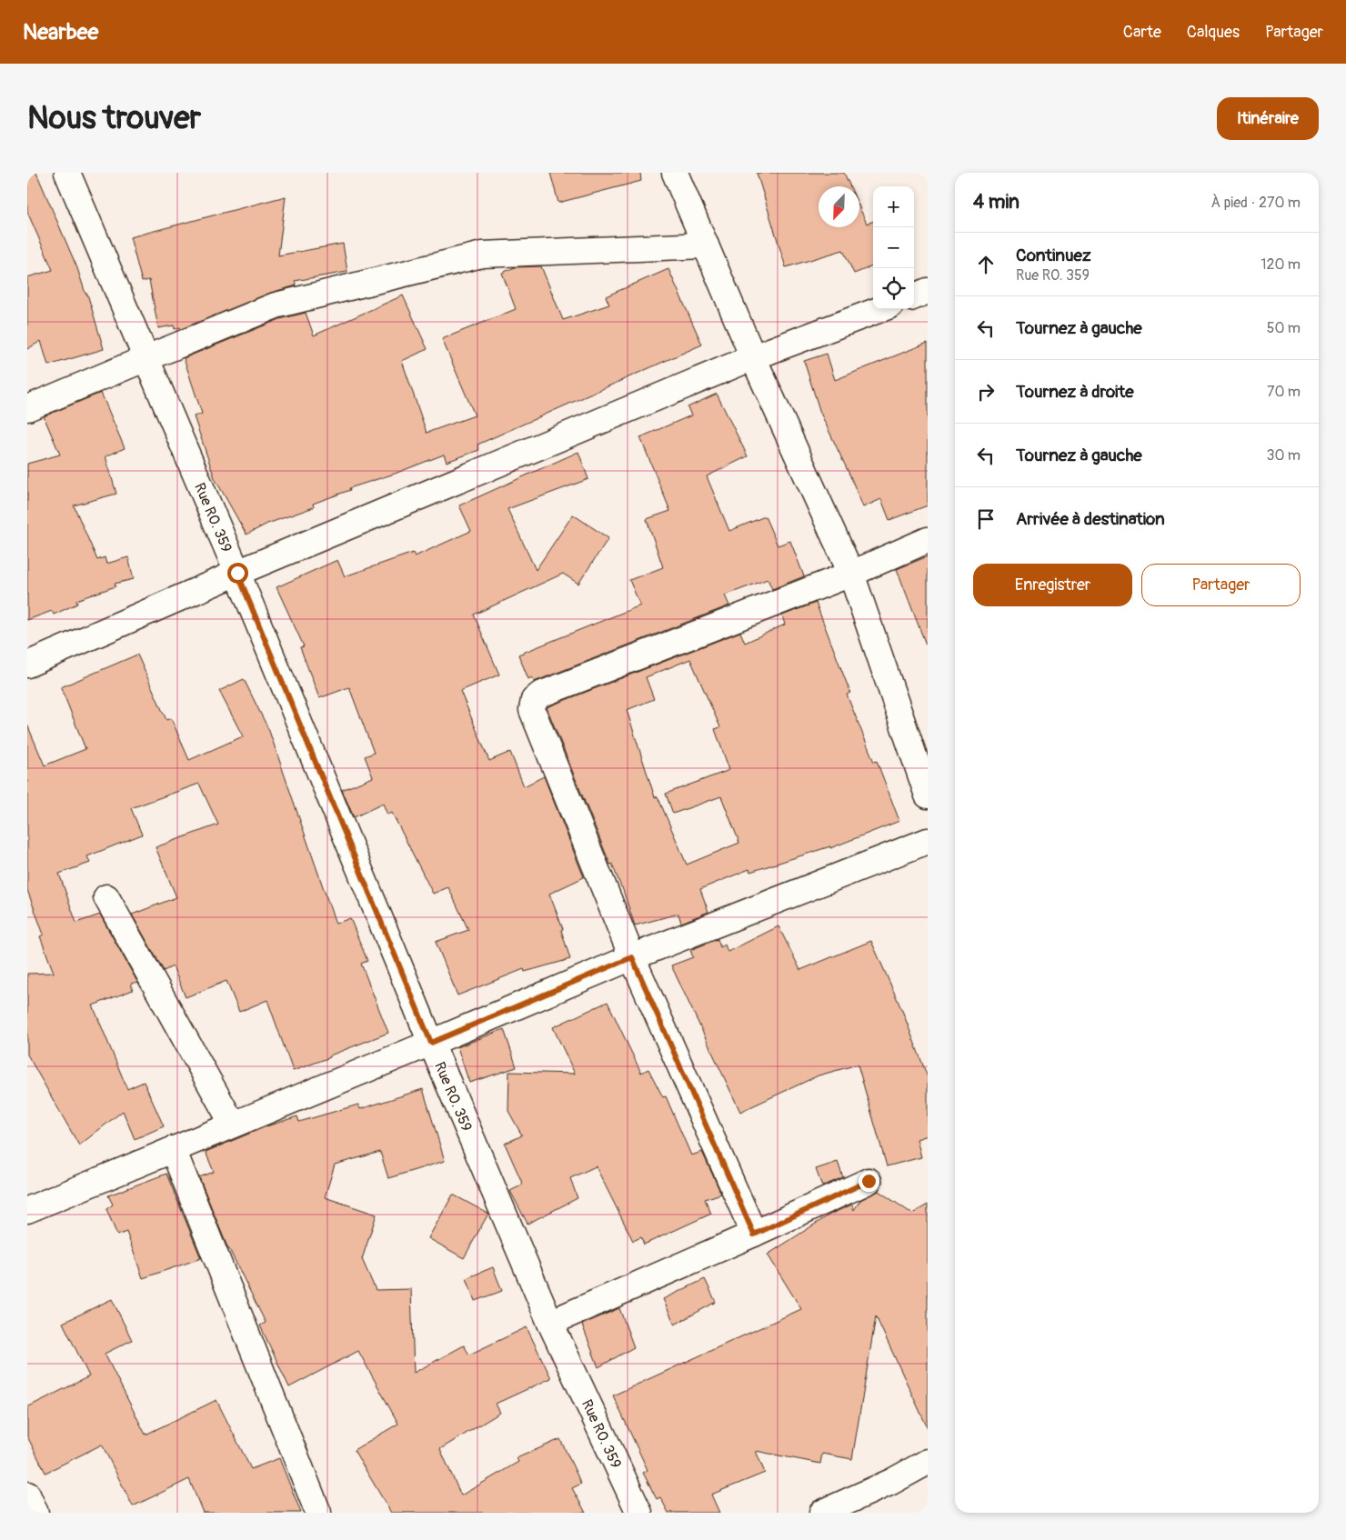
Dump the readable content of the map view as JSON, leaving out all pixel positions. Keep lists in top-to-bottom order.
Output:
{
  "streets": {
    "street": ["Rue RO. 359"]
  },
  "north": "bottom left",
  "page": {
    "header": "Nearbee",
    "nav": ["Carte", "Calques", "Partager"],
    "buttons": [
      "Itinéraire",
      ["Enregistrer", "Partager"]
    ],
    "title": "Nous trouver",
    "heading": ["4 min", "À pied · 270 m"],
    "map_buttons": ["+", "−"],
    "list": [
      ["Continuez", "Rue RO. 359", "120 m"],
      ["Tournez à gauche", "50 m"],
      ["Tournez à droite", "70 m"],
      ["Tournez à gauche", "30 m"],
      "Arrivée à destination"
    ]
  }
}
